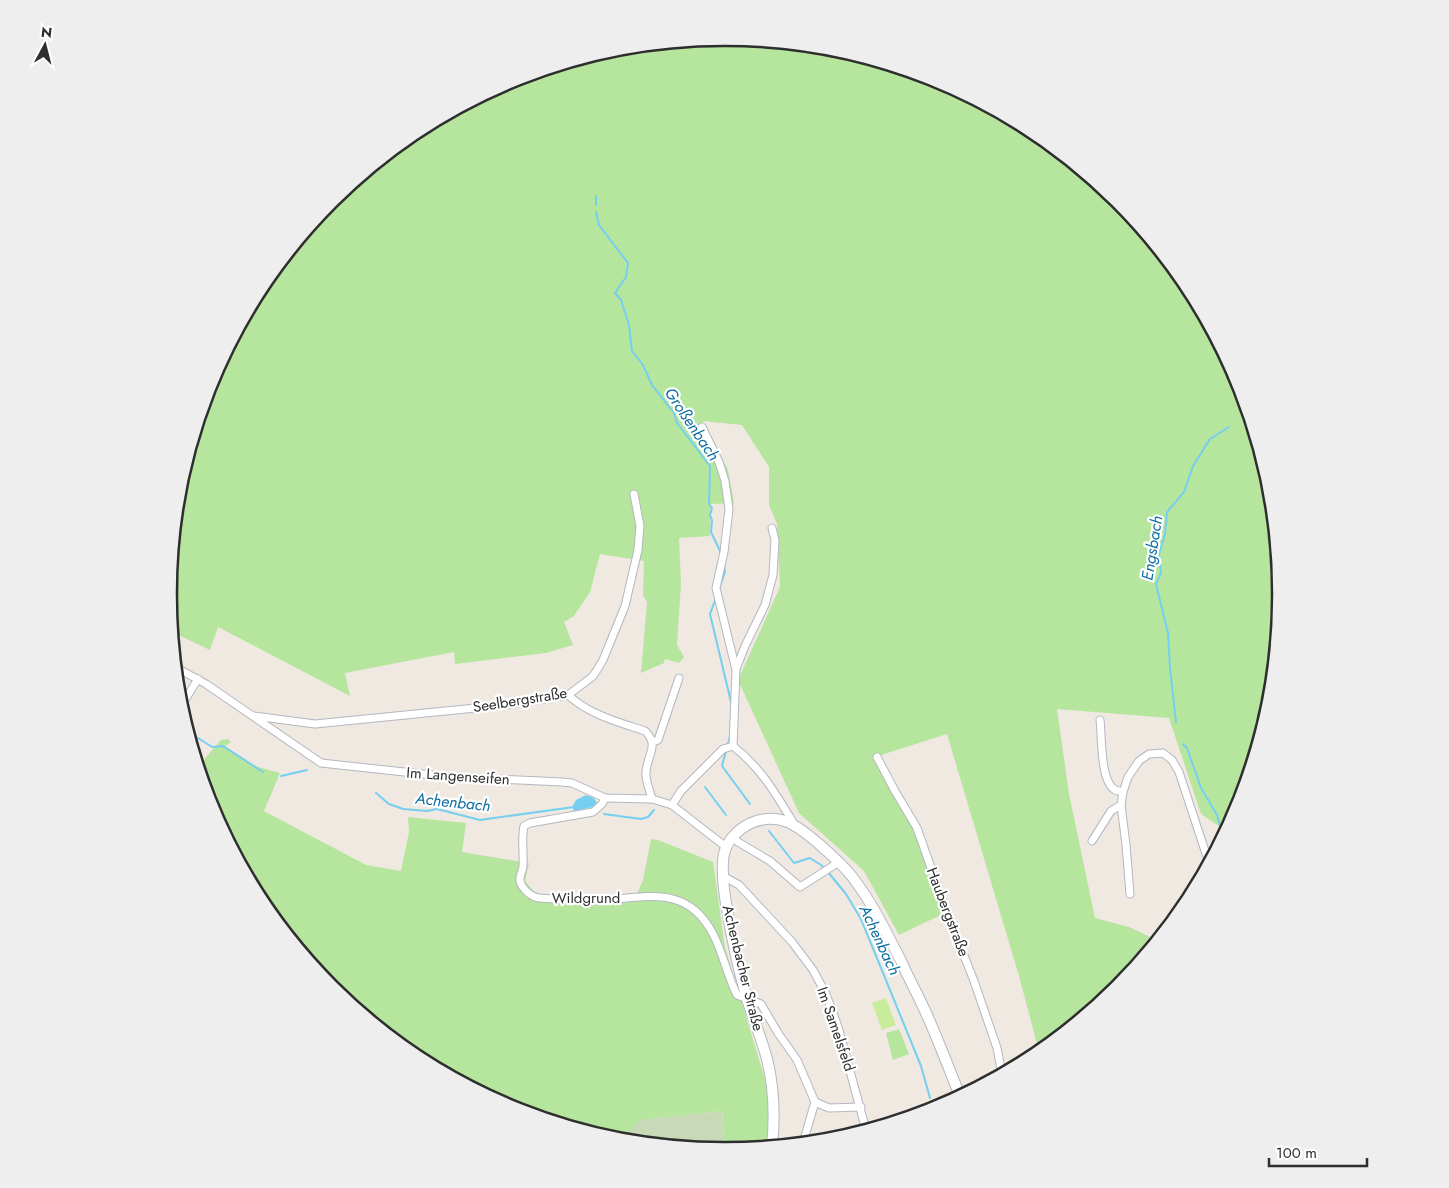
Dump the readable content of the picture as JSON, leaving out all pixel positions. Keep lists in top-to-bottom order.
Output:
{
  "streets": {
    "main road": ["Achenbacher Straße"],
    "street": [
      "Seelbergstraße",
      "Im Langenseifen",
      "Wildgrund",
      "Haubergstraße",
      "Im Samelsfeld"
    ]
  },
  "crossings": [
    ["Seelbergstraße", "Im Langenseifen"],
    ["Im Langenseifen", "Wildgrund"],
    ["Im Langenseifen", "Achenbacher Straße"],
    ["Wildgrund", "Achenbacher Straße"],
    ["Achenbacher Straße", "Im Samelsfeld"]
  ],
  "water": ["Großenbach", "Engsbach", "Achenbach"],
  "scale_bar": "100 m",
  "north": "top"
}
